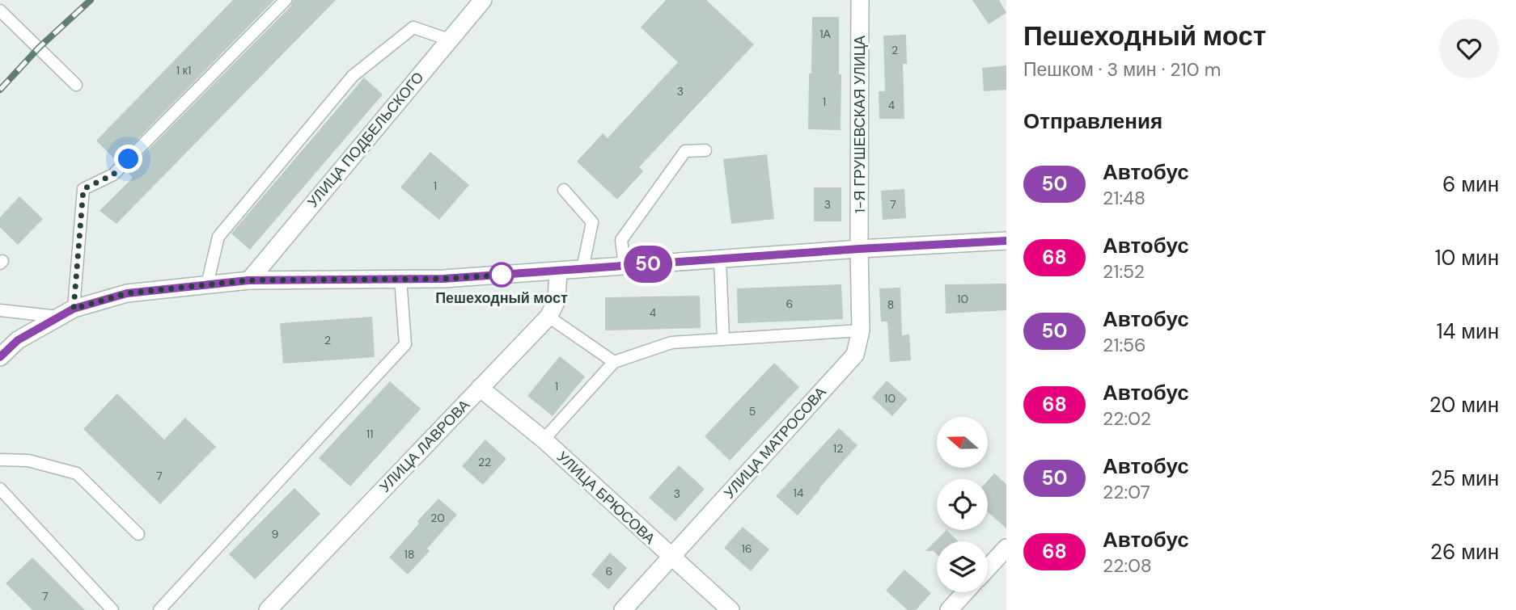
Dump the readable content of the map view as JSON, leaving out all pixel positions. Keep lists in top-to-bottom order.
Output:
{
  "streets": {
    "street": [
      "1-Я ГРУШЕВСКАЯ УЛИЦА",
      "УЛИЦА ПОДБЕЛЬСКОГО",
      "УЛИЦА МАТРОСОВА",
      "УЛИЦА ЛАВРОВА",
      "УЛИЦА БРЮСОВА"
    ]
  },
  "crossings": [
    ["1-Я ГРУШЕВСКАЯ УЛИЦА", "УЛИЦА МАТРОСОВА"],
    ["УЛИЦА МАТРОСОВА", "УЛИЦА БРЮСОВА"],
    ["УЛИЦА ЛАВРОВА", "УЛИЦА БРЮСОВА"]
  ],
  "places": ["Пешеходный мост"],
  "lines": ["bus line 50"],
  "house_numbers": [
    "1А",
    "2",
    "1 к1",
    "3",
    "1",
    "4",
    "1",
    "3",
    "7",
    "10",
    "6",
    "8",
    "4",
    "2",
    "1",
    "10",
    "5",
    "11",
    "12",
    "22",
    "7",
    "14",
    "3",
    "20",
    "9",
    "16",
    "18",
    "6",
    "7"
  ],
  "north": "left",
  "page": {
    "on_map": "50",
    "heading": [
      ["Пешеходный мост", "Пешком · 3 мин · 210 m"],
      "Отправления"
    ],
    "list": [
      {
        "mark": "50",
        "name": "Автобус",
        "note": "21:48",
        "value": "6 мин"
      },
      {
        "mark": "68",
        "name": "Автобус",
        "note": "21:52",
        "value": "10 мин"
      },
      {
        "mark": "50",
        "name": "Автобус",
        "note": "21:56",
        "value": "14 мин"
      },
      {
        "mark": "68",
        "name": "Автобус",
        "note": "22:02",
        "value": "20 мин"
      },
      {
        "mark": "50",
        "name": "Автобус",
        "note": "22:07",
        "value": "25 мин"
      },
      {
        "mark": "68",
        "name": "Автобус",
        "note": "22:08",
        "value": "26 мин"
      }
    ]
  }
}
